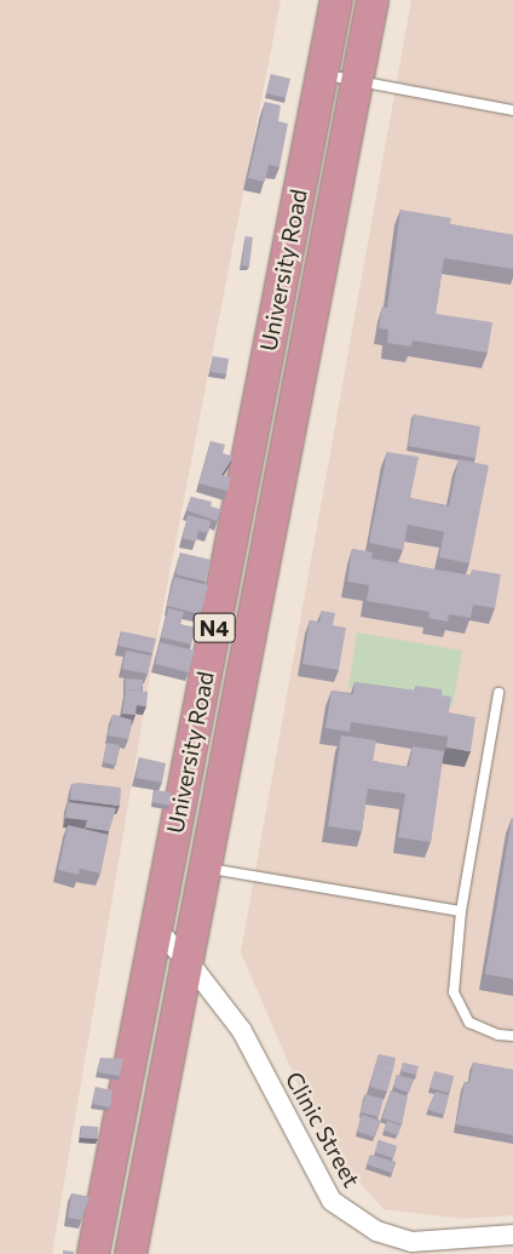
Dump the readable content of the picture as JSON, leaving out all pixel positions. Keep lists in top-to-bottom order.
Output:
{
  "streets": {
    "highway": ["University Road", "N4"],
    "street": ["Clinic Street"]
  },
  "crossings": [
    ["University Road", "Clinic Street"]
  ]
}
